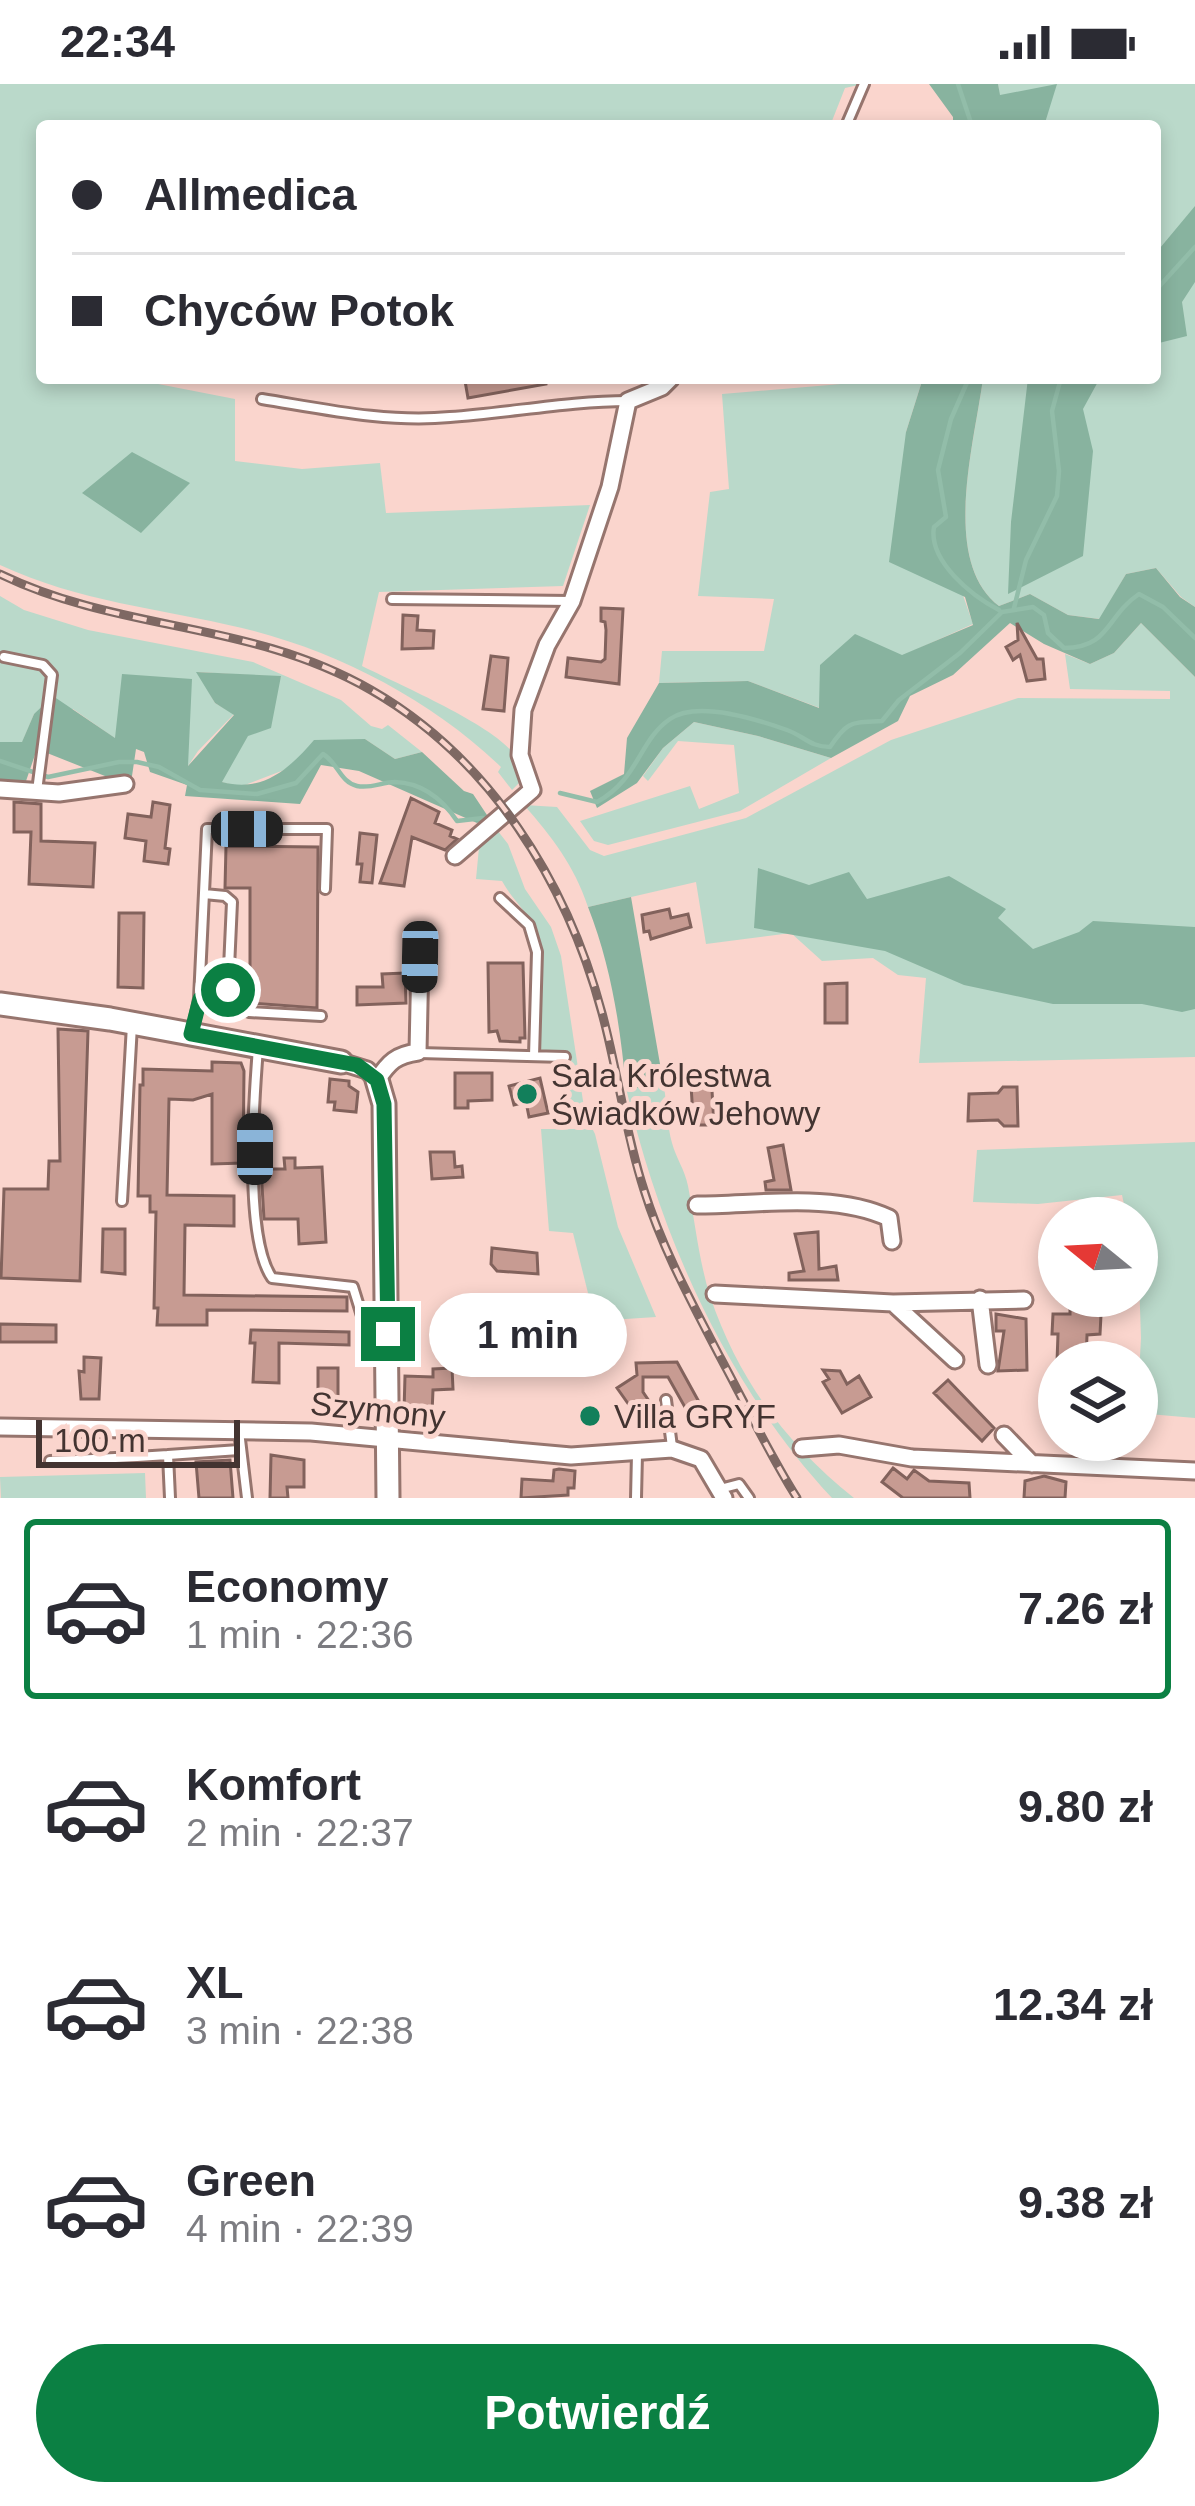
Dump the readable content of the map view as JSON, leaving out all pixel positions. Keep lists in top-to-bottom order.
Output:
{
  "streets": {
    "street": ["Szymony"]
  },
  "places": ["Sala Królestwa Świadków Jehowy", "Villa GRYF"],
  "scale_bar": "100 m",
  "north": "left",
  "page": {
    "status": "22:34",
    "banner": ["Allmedica", "Chyców Potok"],
    "bubble": "1 min",
    "scale": "100 m",
    "list": [
      {
        "name": "Economy",
        "note": "1 min · 22:36",
        "value": "7.26 zł"
      },
      {
        "name": "Komfort",
        "note": "2 min · 22:37",
        "value": "9.80 zł"
      },
      {
        "name": "XL",
        "note": "3 min · 22:38",
        "value": "12.34 zł"
      },
      {
        "name": "Green",
        "note": "4 min · 22:39",
        "value": "9.38 zł"
      }
    ],
    "buttons": "Potwierdź"
  }
}
